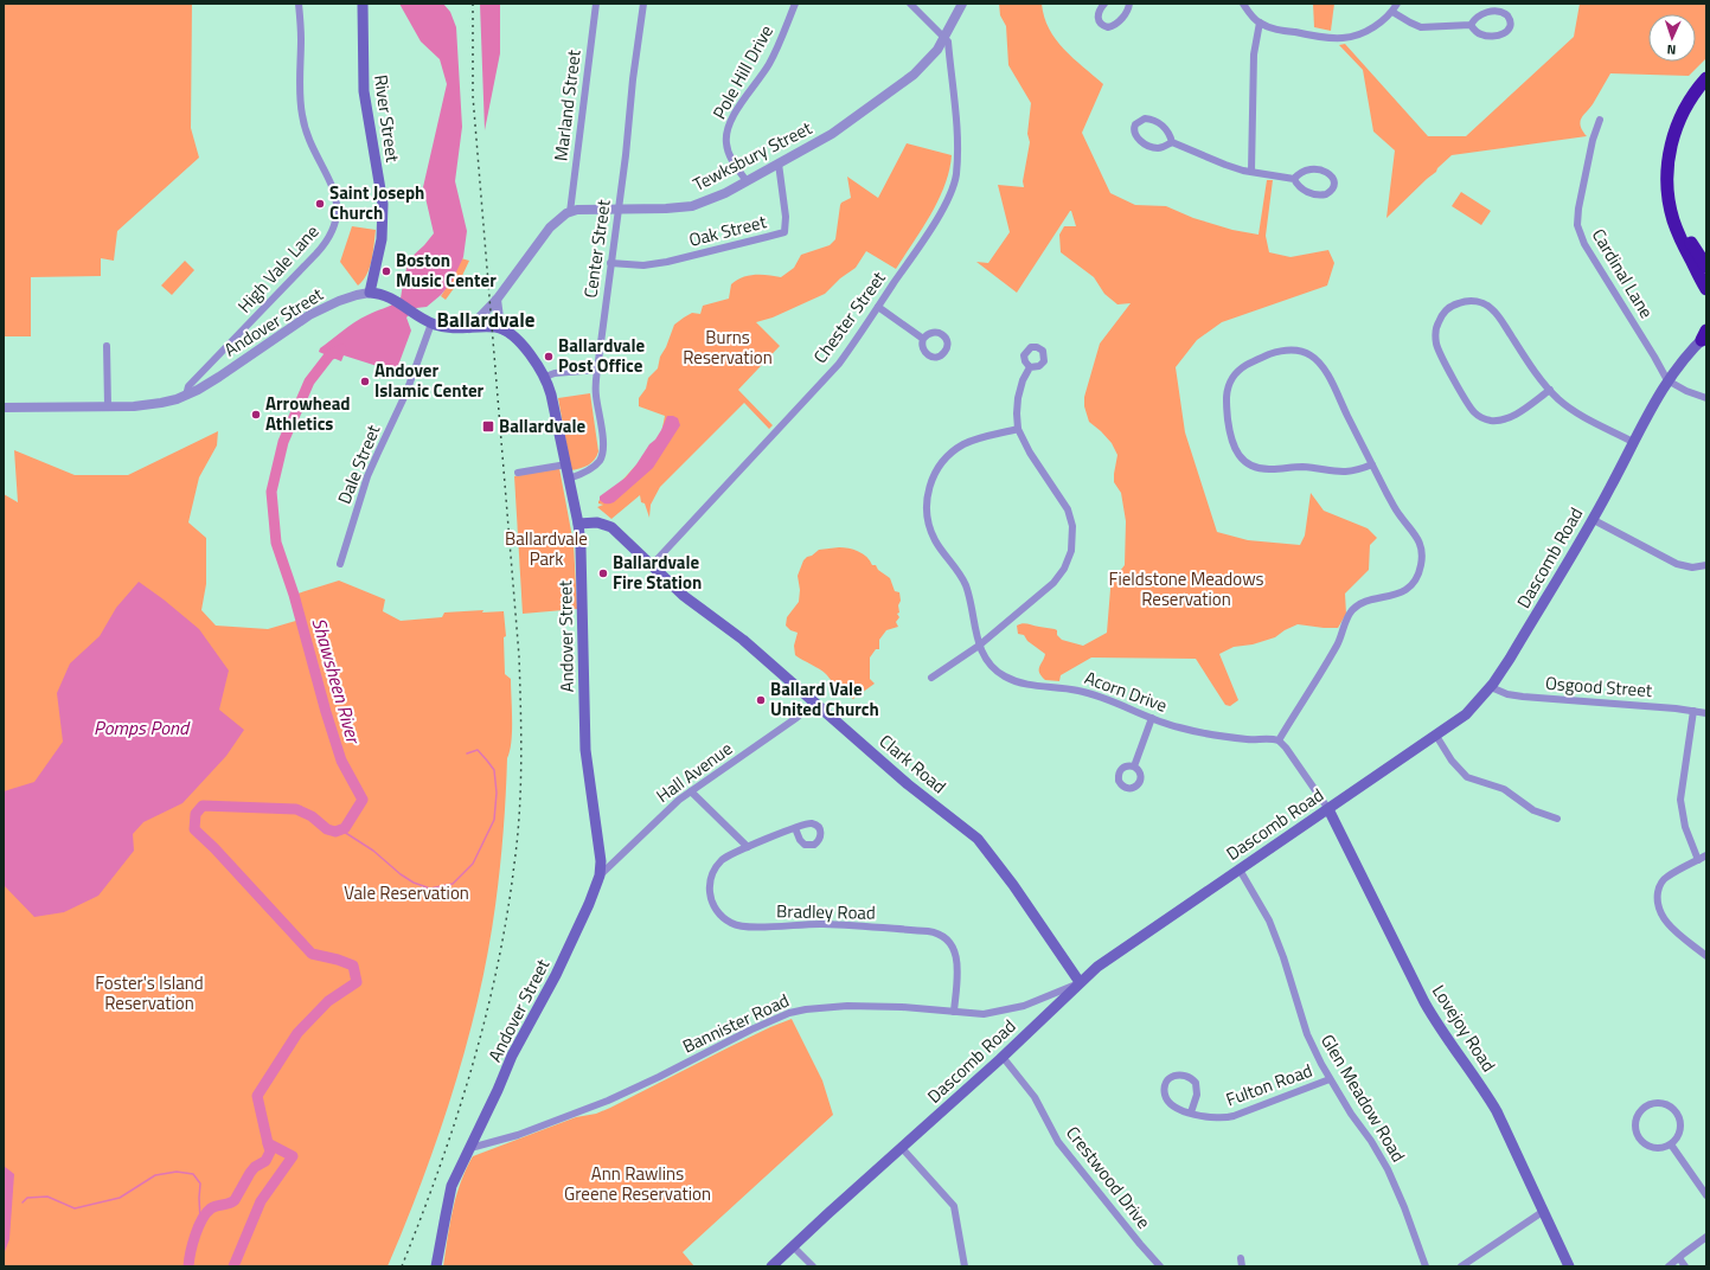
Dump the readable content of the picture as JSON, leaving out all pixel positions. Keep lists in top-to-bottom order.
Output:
{
  "streets": {
    "main road": [
      "River Street",
      "Andover Street",
      "Dascomb Road",
      "Clark Road",
      "Lovejoy Road"
    ],
    "street": [
      "Pole Hill Drive",
      "Marland Street",
      "Tewksbury Street",
      "Oak Street",
      "Center Street",
      "High Vale Lane",
      "Cardinal Lane",
      "Chester Street",
      "Dale Street",
      "Osgood Street",
      "Acorn Drive",
      "Hall Avenue",
      "Bradley Road",
      "Bannister Road",
      "Fulton Road",
      "Glen Meadow Road",
      "Crestwood Drive"
    ]
  },
  "crossings": [
    ["Pole Hill Drive", "Tewksbury Street"],
    ["Marland Street", "Tewksbury Street"],
    ["River Street", "Andover Street"],
    ["Tewksbury Street", "Oak Street"],
    ["Tewksbury Street", "Center Street"],
    ["Tewksbury Street", "Chester Street"],
    ["Oak Street", "Center Street"],
    ["Center Street", "Andover Street"],
    ["High Vale Lane", "Andover Street"],
    ["Cardinal Lane", "Dascomb Road"],
    ["Chester Street", "Clark Road"],
    ["Andover Street", "Clark Road"],
    ["Andover Street", "Hall Avenue"],
    ["Andover Street", "Bannister Road"],
    ["Dascomb Road", "Osgood Street"],
    ["Dascomb Road", "Clark Road"],
    ["Dascomb Road", "Bannister Road"],
    ["Dascomb Road", "Lovejoy Road"],
    ["Dascomb Road", "Glen Meadow Road"],
    ["Dascomb Road", "Crestwood Drive"],
    ["Clark Road", "Hall Avenue"],
    ["Clark Road", "Bannister Road"],
    ["Bradley Road", "Bannister Road"],
    ["Fulton Road", "Glen Meadow Road"]
  ],
  "districts": ["Ballardvale"],
  "water": ["Shawsheen River", "Pomps Pond"],
  "parks": [
    "Burns Reservation",
    "Ballardvale Park",
    "Fieldstone Meadows Reservation",
    "Vale Reservation",
    "Foster's Island Reservation",
    "Ann Rawlins Greene Reservation"
  ],
  "places": {
    "other": [
      "Saint Joseph Church",
      "Boston Music Center",
      "Ballardvale Post Office",
      "Andover Islamic Center",
      "Arrowhead Athletics",
      "Ballardvale Fire Station",
      "Ballard Vale United Church"
    ],
    "transit": ["Ballardvale"]
  },
  "north": "bottom"
}
